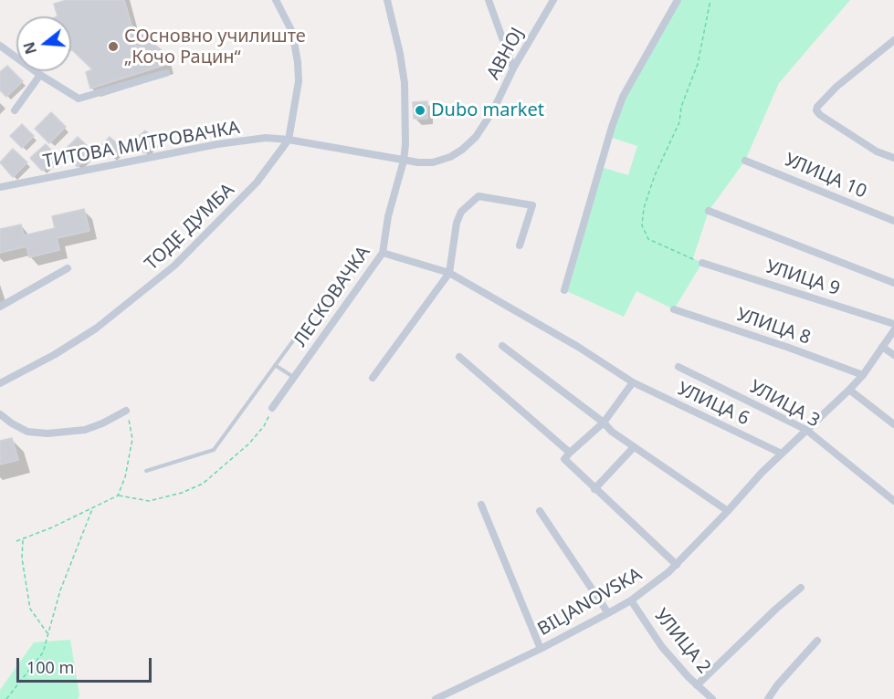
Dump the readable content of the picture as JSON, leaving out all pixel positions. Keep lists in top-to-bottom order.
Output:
{
  "streets": {
    "street": [
      "АВНОЈ",
      "ТИТОВА МИТРОВАЧКА",
      "УЛИЦА 10",
      "ТОДЕ ДУМБА",
      "УЛИЦА 9",
      "ЛЕСКОВАЧКА",
      "УЛИЦА 8",
      "УЛИЦА 6",
      "УЛИЦА 3",
      "BILJANOVSKA",
      "УЛИЦА 2"
    ]
  },
  "crossings": [
    ["АВНОЈ", "ЛЕСКОВАЧКА"],
    ["ТИТОВА МИТРОВАЧКА", "ТОДЕ ДУМБА"],
    ["ЛЕСКОВАЧКА", "УЛИЦА 6"],
    ["УЛИЦА 8", "BILJANOVSKA"],
    ["УЛИЦА 6", "BILJANOVSKA"],
    ["УЛИЦА 3", "BILJANOVSKA"],
    ["BILJANOVSKA", "УЛИЦА 2"]
  ],
  "places": ["СОсновно училиште „Кочо Рацин“", "Dubo market"],
  "scale_bar": "100 m",
  "north": "left"
}
